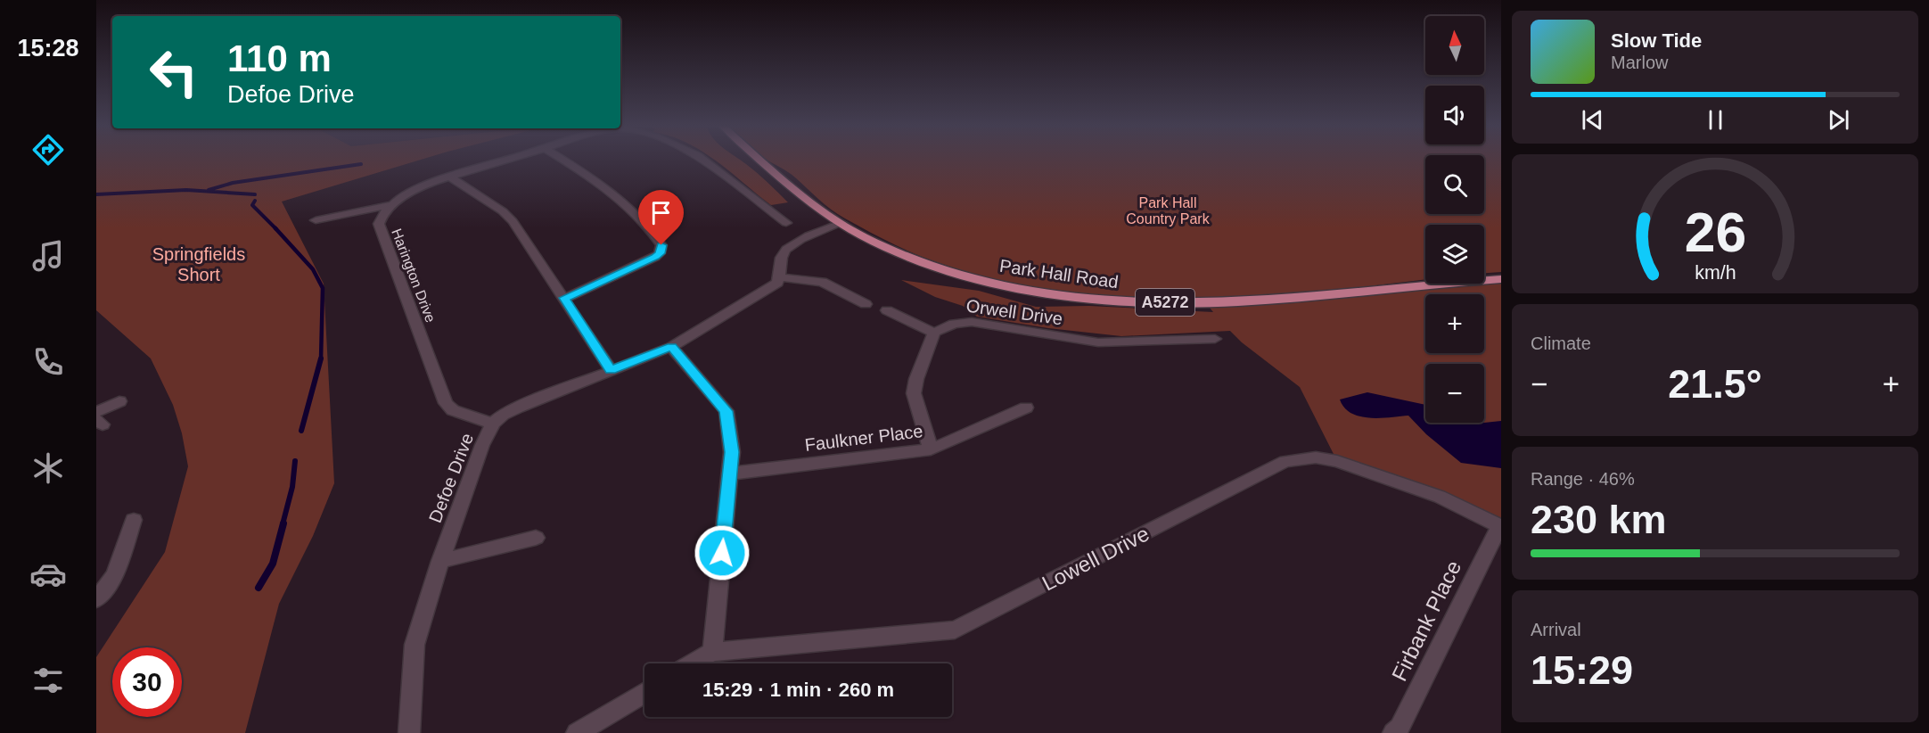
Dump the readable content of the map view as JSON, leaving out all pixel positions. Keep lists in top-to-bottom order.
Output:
{
  "streets": {
    "main road": ["Park Hall Road", "A5272"],
    "street": [
      "Harington Drive",
      "Orwell Drive",
      "Faulkner Place",
      "Defoe Drive",
      "Lowell Drive",
      "Firbank Place"
    ]
  },
  "crossings": [
    ["Harington Drive", "Defoe Drive"],
    ["Lowell Drive", "Firbank Place"]
  ],
  "parks": ["Park Hall Country Park", "Springfields Short"],
  "north": "top",
  "page": {
    "tabs": "15:28",
    "map_buttons": ["+", "−"],
    "turn": ["110 m", "Defoe Drive"],
    "song": ["Slow Tide", "Marlow"],
    "tile": [
      "Climate",
      ["Range · 46%", "230 km"],
      ["Arrival", "15:29"]
    ],
    "heat": ["−", "21.5°", "+"],
    "limit": "30",
    "trip": "15:29 · 1 min · 260 m",
    "gauge": ["26", "km/h"]
  }
}
